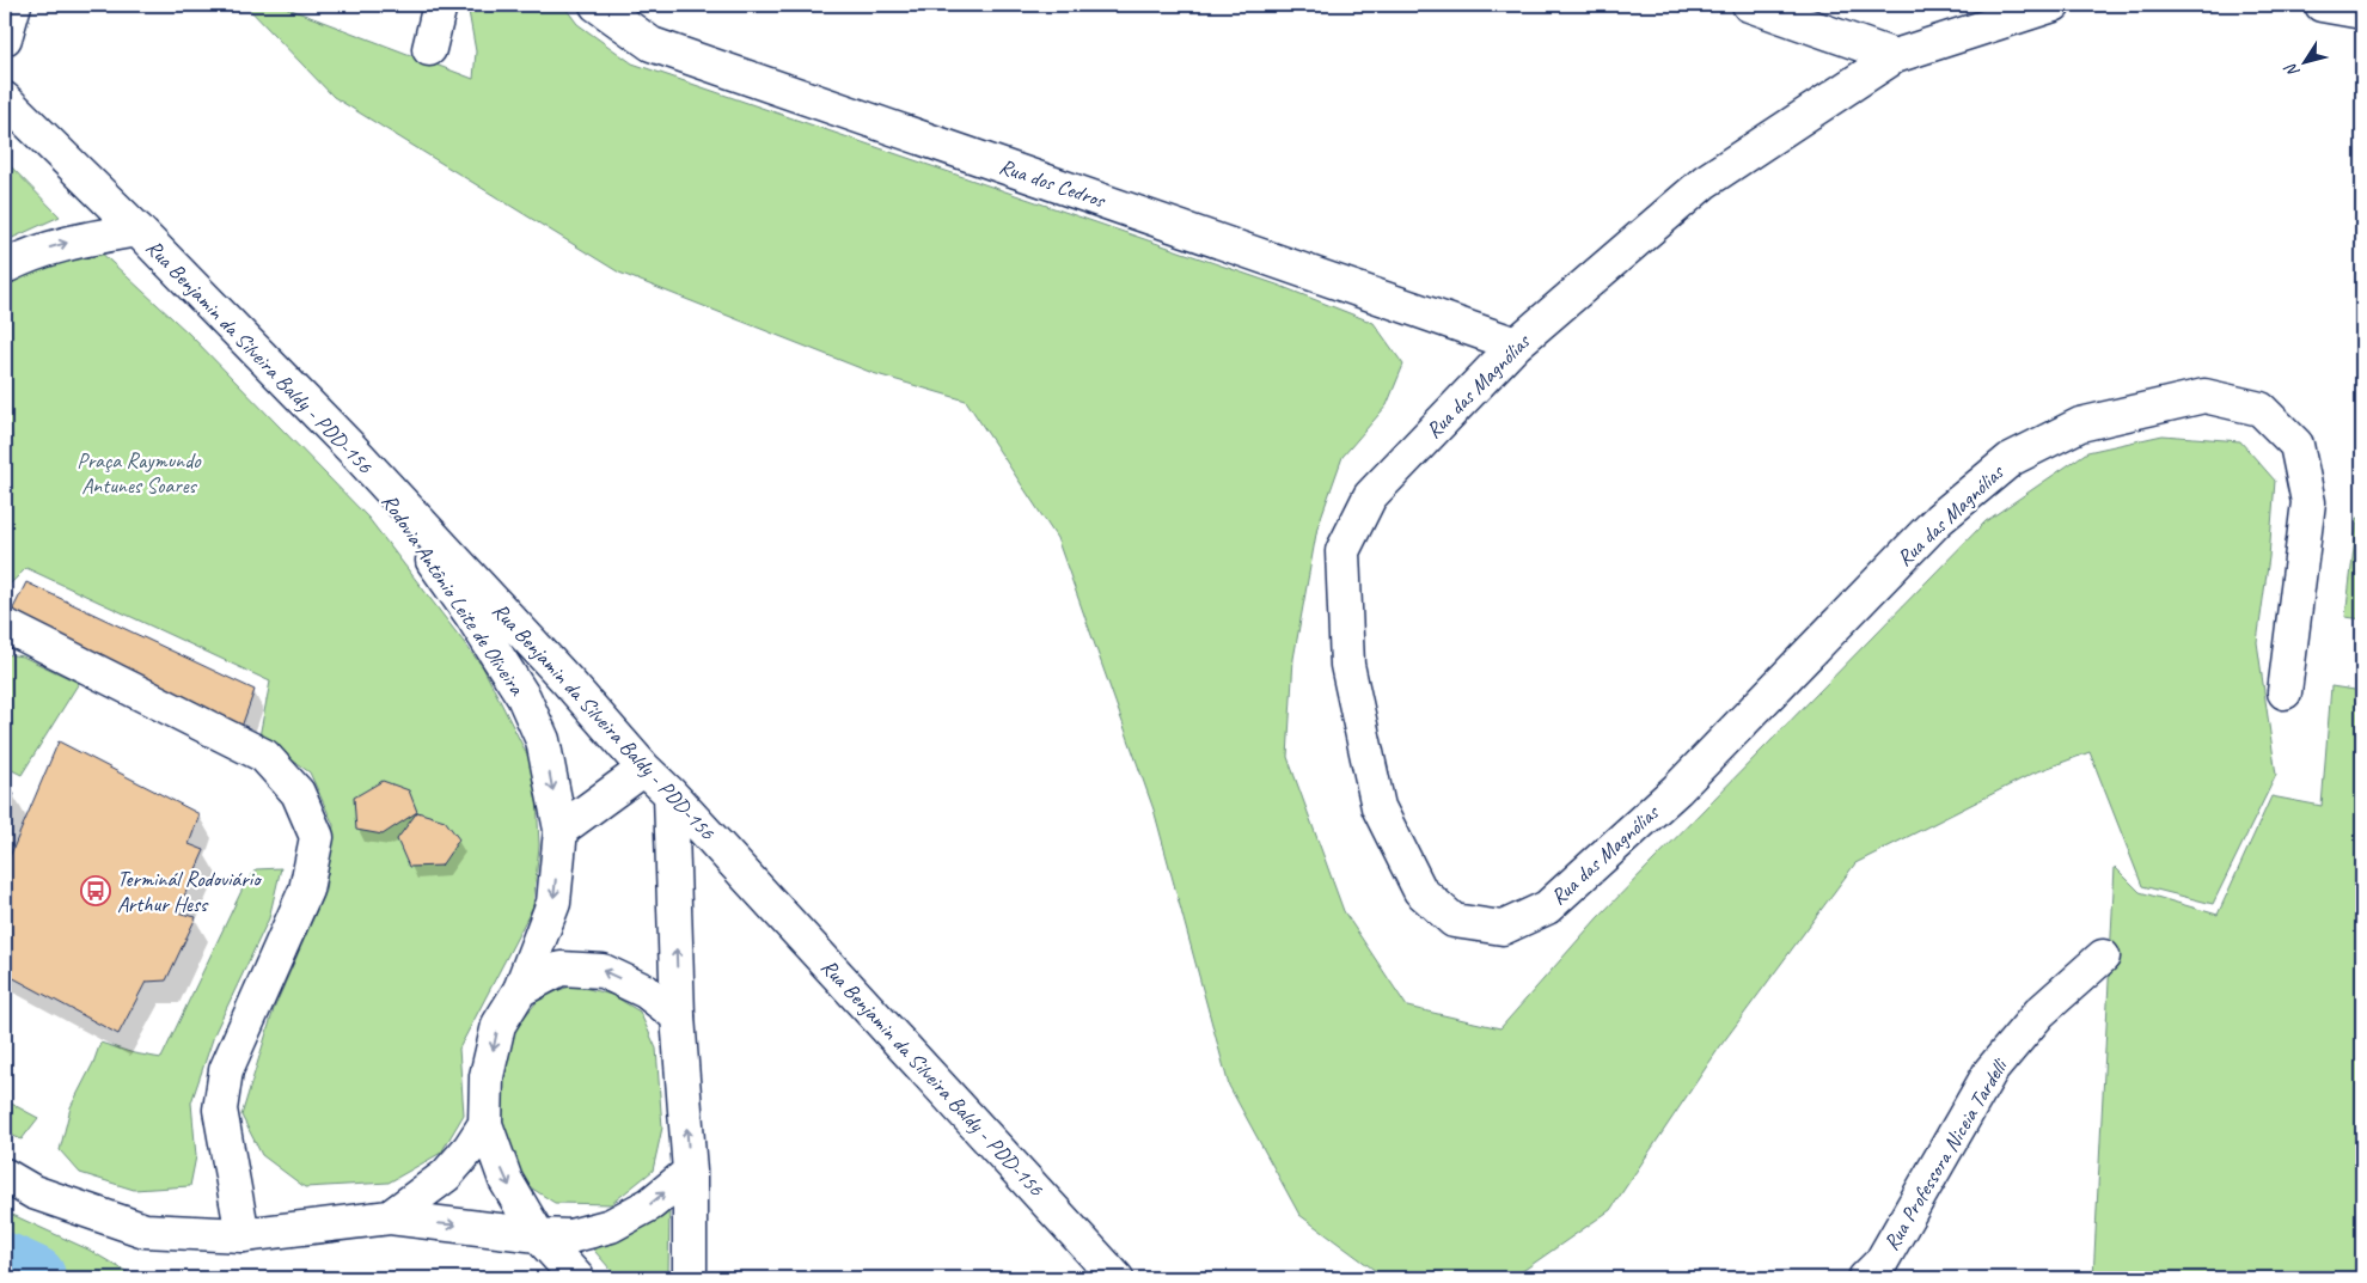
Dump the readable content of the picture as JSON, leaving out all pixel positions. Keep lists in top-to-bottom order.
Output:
{
  "streets": {
    "street": [
      "Rua dos Cedros",
      "Rua Benjamin da Silveira Baldy - PDD-156",
      "Rua das Magnólias",
      "Rodovia Antônio Leite de Oliveira",
      "Rua Professora Niceia Tardelli"
    ]
  },
  "crossings": [
    ["Rua dos Cedros", "Rua das Magnólias"],
    ["Rua Benjamin da Silveira Baldy - PDD-156", "Rodovia Antônio Leite de Oliveira"]
  ],
  "parks": ["Praça Raymundo Antunes Soares"],
  "places": {
    "bus stop": ["Terminál Rodoviário Arthur Hess"]
  },
  "north": "bottom left"
}
